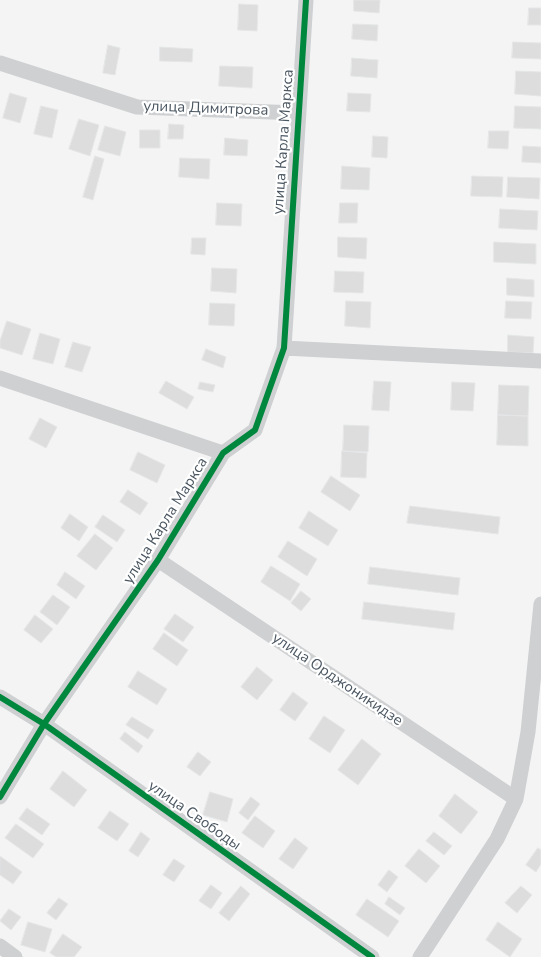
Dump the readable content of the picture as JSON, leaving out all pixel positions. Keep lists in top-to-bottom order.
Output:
{
  "streets": {
    "street": [
      "улица Димитрова",
      "улица Карла Маркса",
      "улица Орджоникидзе",
      "улица Свободы"
    ]
  },
  "crossings": [
    ["улица Димитрова", "улица Карла Маркса"],
    ["улица Карла Маркса", "улица Орджоникидзе"],
    ["улица Карла Маркса", "улица Свободы"]
  ]
}
